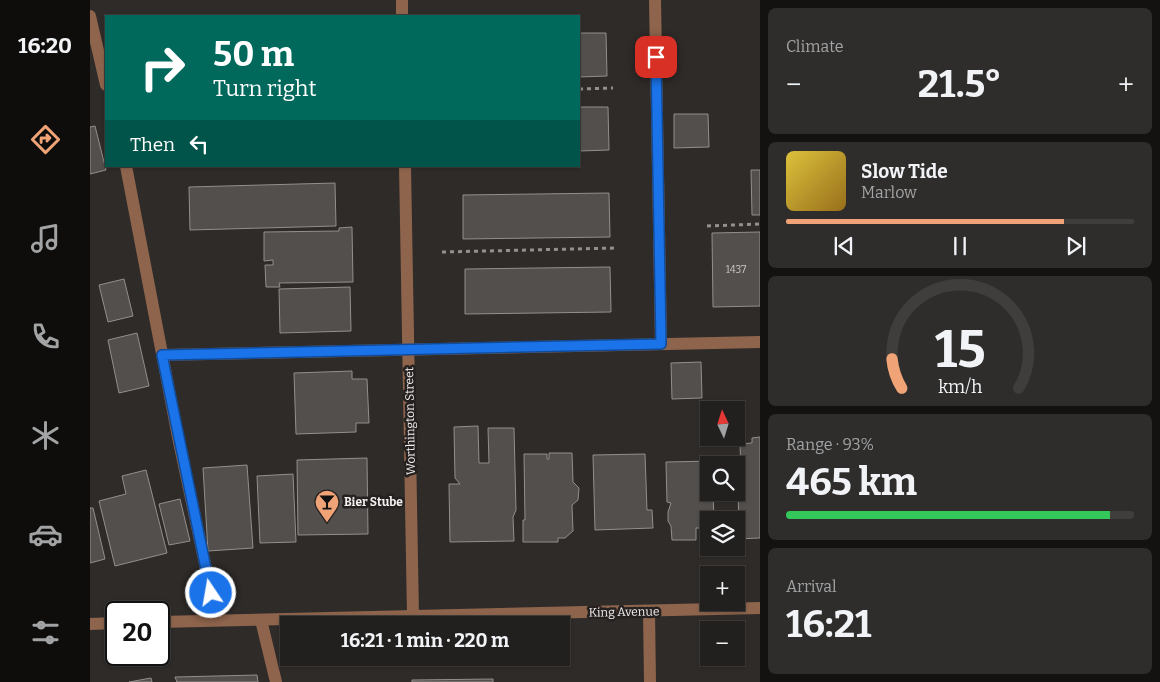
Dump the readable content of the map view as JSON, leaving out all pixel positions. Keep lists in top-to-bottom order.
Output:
{
  "streets": {
    "street": ["Worthington Street", "King Avenue"]
  },
  "crossings": [
    ["Worthington Street", "King Avenue"]
  ],
  "places": {
    "bar": ["Bier Stube"]
  },
  "house_numbers": ["1437"],
  "north": "top",
  "page": {
    "tabs": "16:20",
    "tile": [
      "Climate",
      ["Range · 93%", "465 km"],
      ["Arrival", "16:21"]
    ],
    "turn": ["50 m", "Turn right"],
    "heat": ["−", "21.5°", "+"],
    "then": "Then",
    "song": ["Slow Tide", "Marlow"],
    "map_buttons": ["+", "−"],
    "limit": "20",
    "trip": "16:21 · 1 min · 220 m",
    "gauge": ["15", "km/h"]
  }
}
